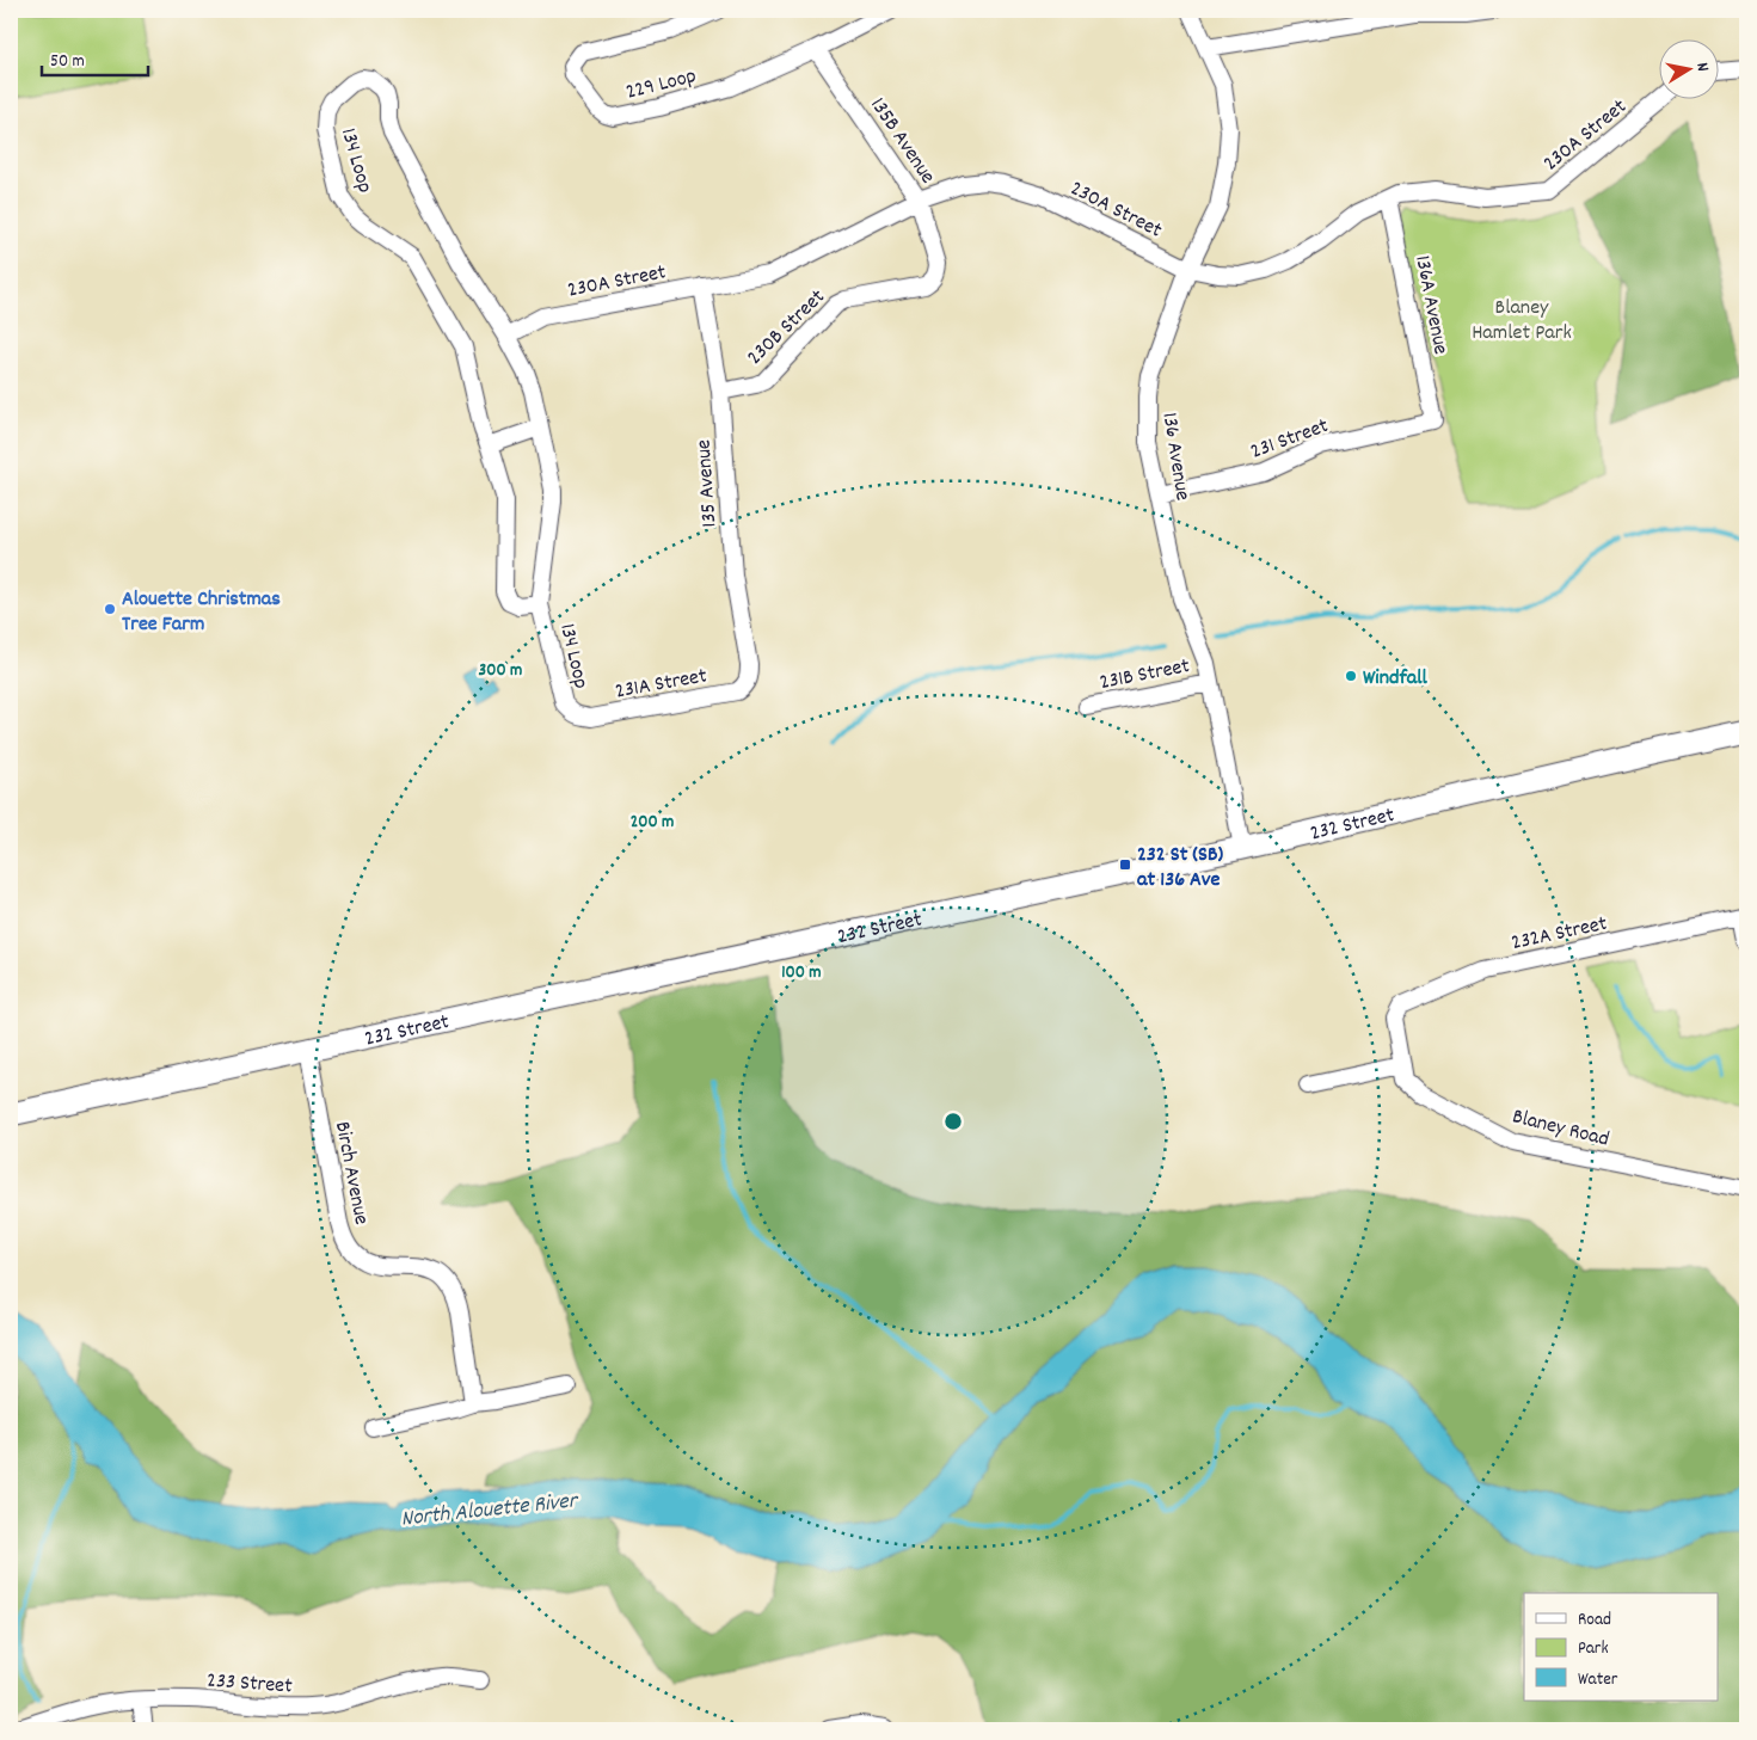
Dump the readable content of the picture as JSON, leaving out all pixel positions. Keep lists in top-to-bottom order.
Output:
{
  "streets": {
    "street": [
      "229 Loop",
      "230A Street",
      "135B Avenue",
      "134 Loop",
      "136A Avenue",
      "230B Street",
      "231 Street",
      "136 Avenue",
      "135 Avenue",
      "231B Street",
      "231A Street",
      "232 Street",
      "232A Street",
      "Blaney Road",
      "Birch Avenue",
      "233 Street"
    ]
  },
  "crossings": [
    ["229 Loop", "135B Avenue"],
    ["230A Street", "135B Avenue"],
    ["230A Street", "134 Loop"],
    ["230A Street", "136A Avenue"],
    ["230A Street", "136 Avenue"],
    ["230A Street", "135 Avenue"],
    ["135B Avenue", "230B Street"],
    ["134 Loop", "231A Street"],
    ["136A Avenue", "231 Street"],
    ["230B Street", "135 Avenue"],
    ["231 Street", "136 Avenue"],
    ["136 Avenue", "231B Street"],
    ["136 Avenue", "232 Street"],
    ["135 Avenue", "231A Street"],
    ["232 Street", "Birch Avenue"],
    ["232A Street", "Blaney Road"]
  ],
  "water": ["North Alouette River"],
  "parks": ["Blaney Hamlet Park"],
  "places": {
    "other": ["Alouette Christmas Tree Farm", "Windfall"],
    "transit": ["232 St (SB) at 136 Ave"]
  },
  "legend": ["Road", "Park", "Water"],
  "scale_bar": "50 m",
  "north": "right",
  "rings": ["300 m", "200 m", "100 m"]
}
